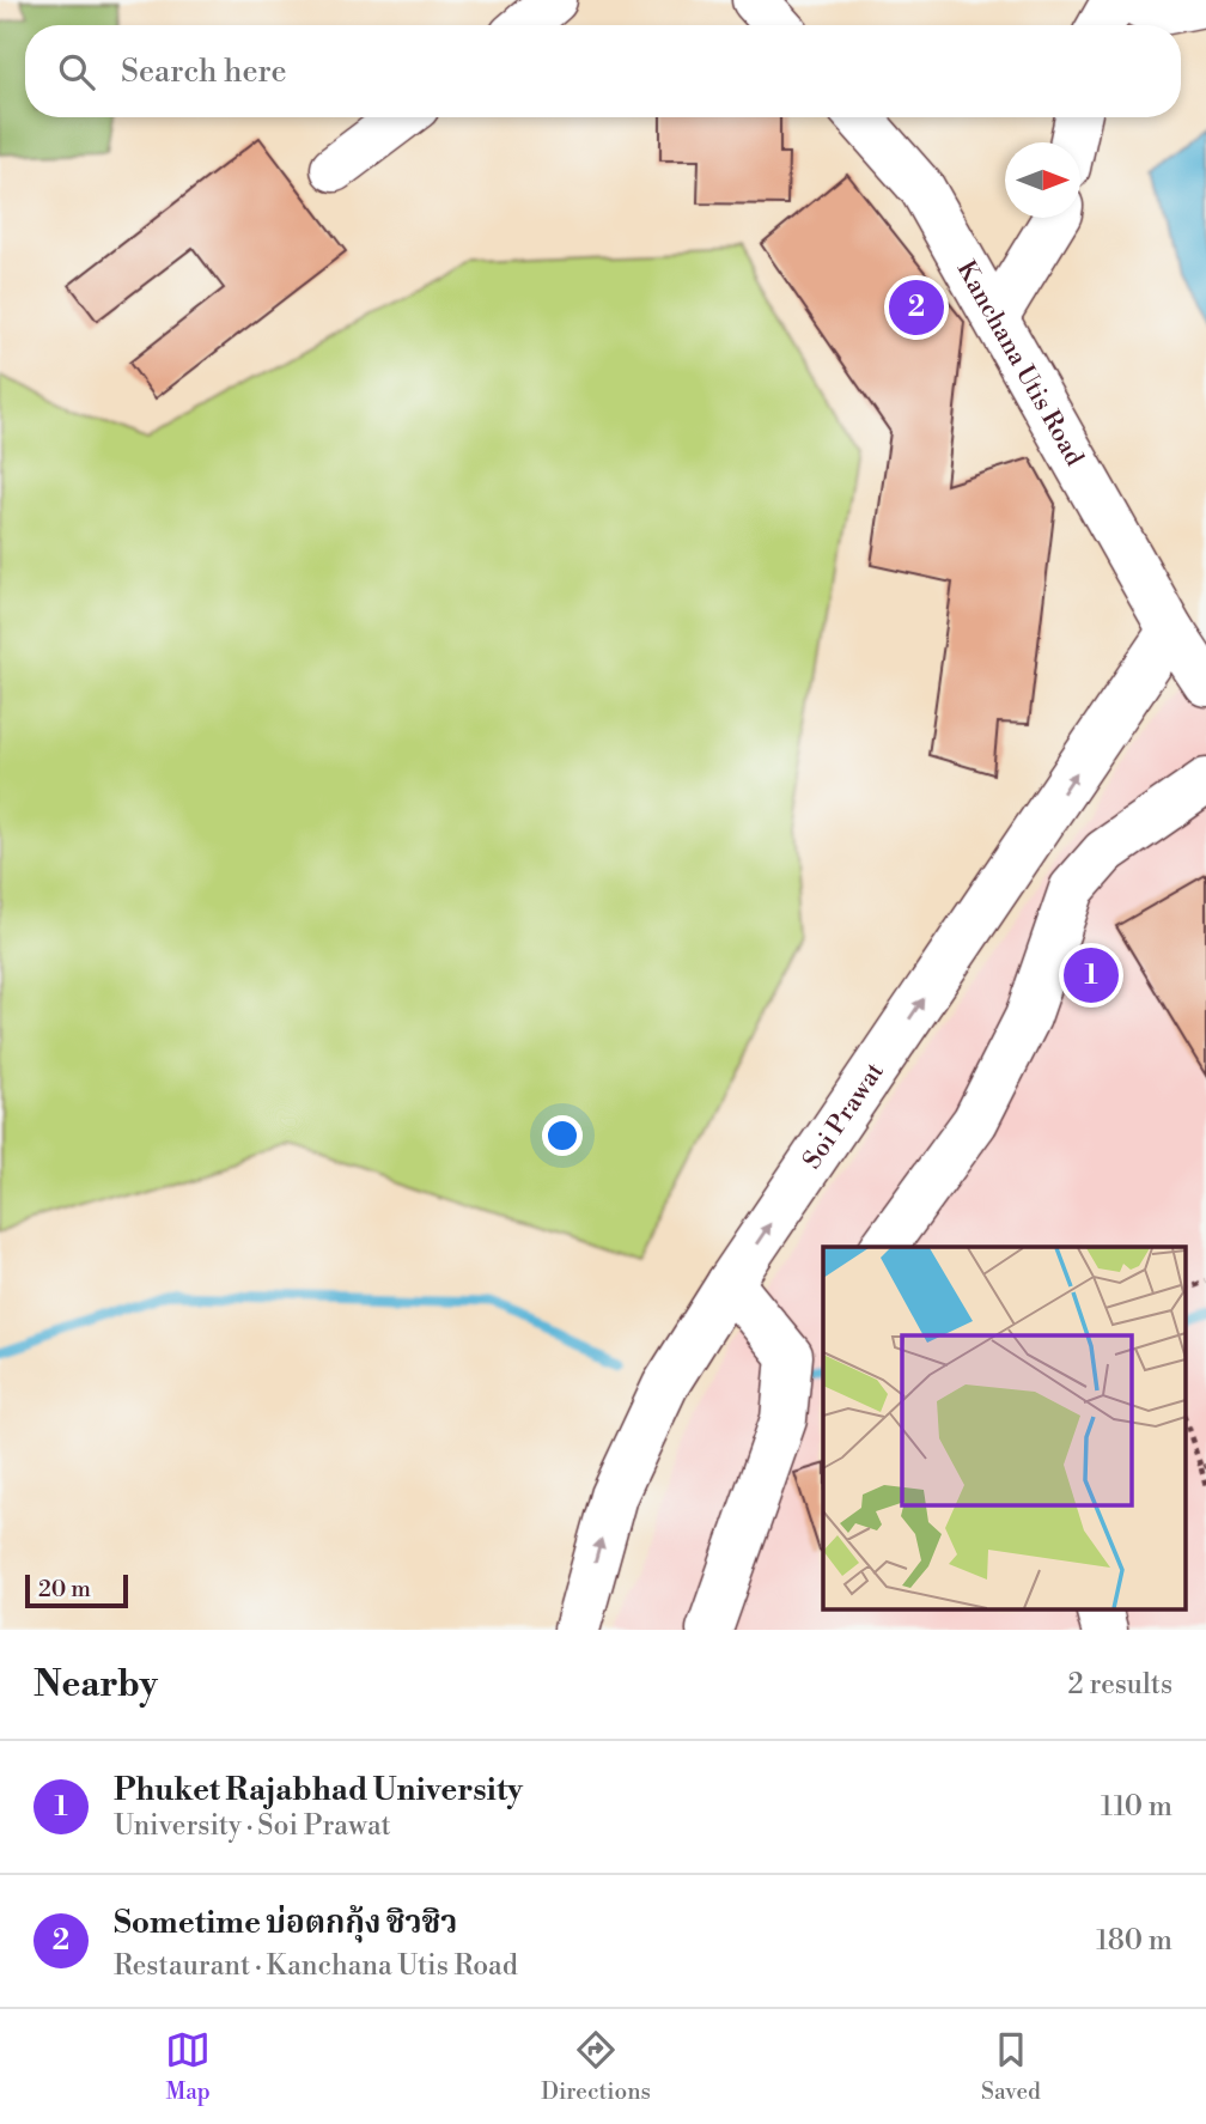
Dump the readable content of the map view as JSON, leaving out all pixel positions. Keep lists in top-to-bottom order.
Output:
{
  "streets": {
    "street": ["Kanchana Utis Road", "Soi Prawat"]
  },
  "crossings": [
    ["Kanchana Utis Road", "Soi Prawat"]
  ],
  "scale_bar": "20 m",
  "north": "right",
  "page": {
    "search": "Search here",
    "pins": ["2", "1"],
    "scale": "20 m",
    "heading": ["Nearby", "2 results"],
    "list": [
      {
        "mark": "1",
        "name": "Phuket Rajabhad University",
        "note": "University · Soi Prawat",
        "value": "110 m"
      },
      {
        "mark": "2",
        "name": "Sometime บ่อตกกุ้ง ชิวชิว",
        "note": "Restaurant · Kanchana Utis Road",
        "value": "180 m"
      }
    ],
    "nav": ["Map", "Directions", "Saved"]
  }
}
